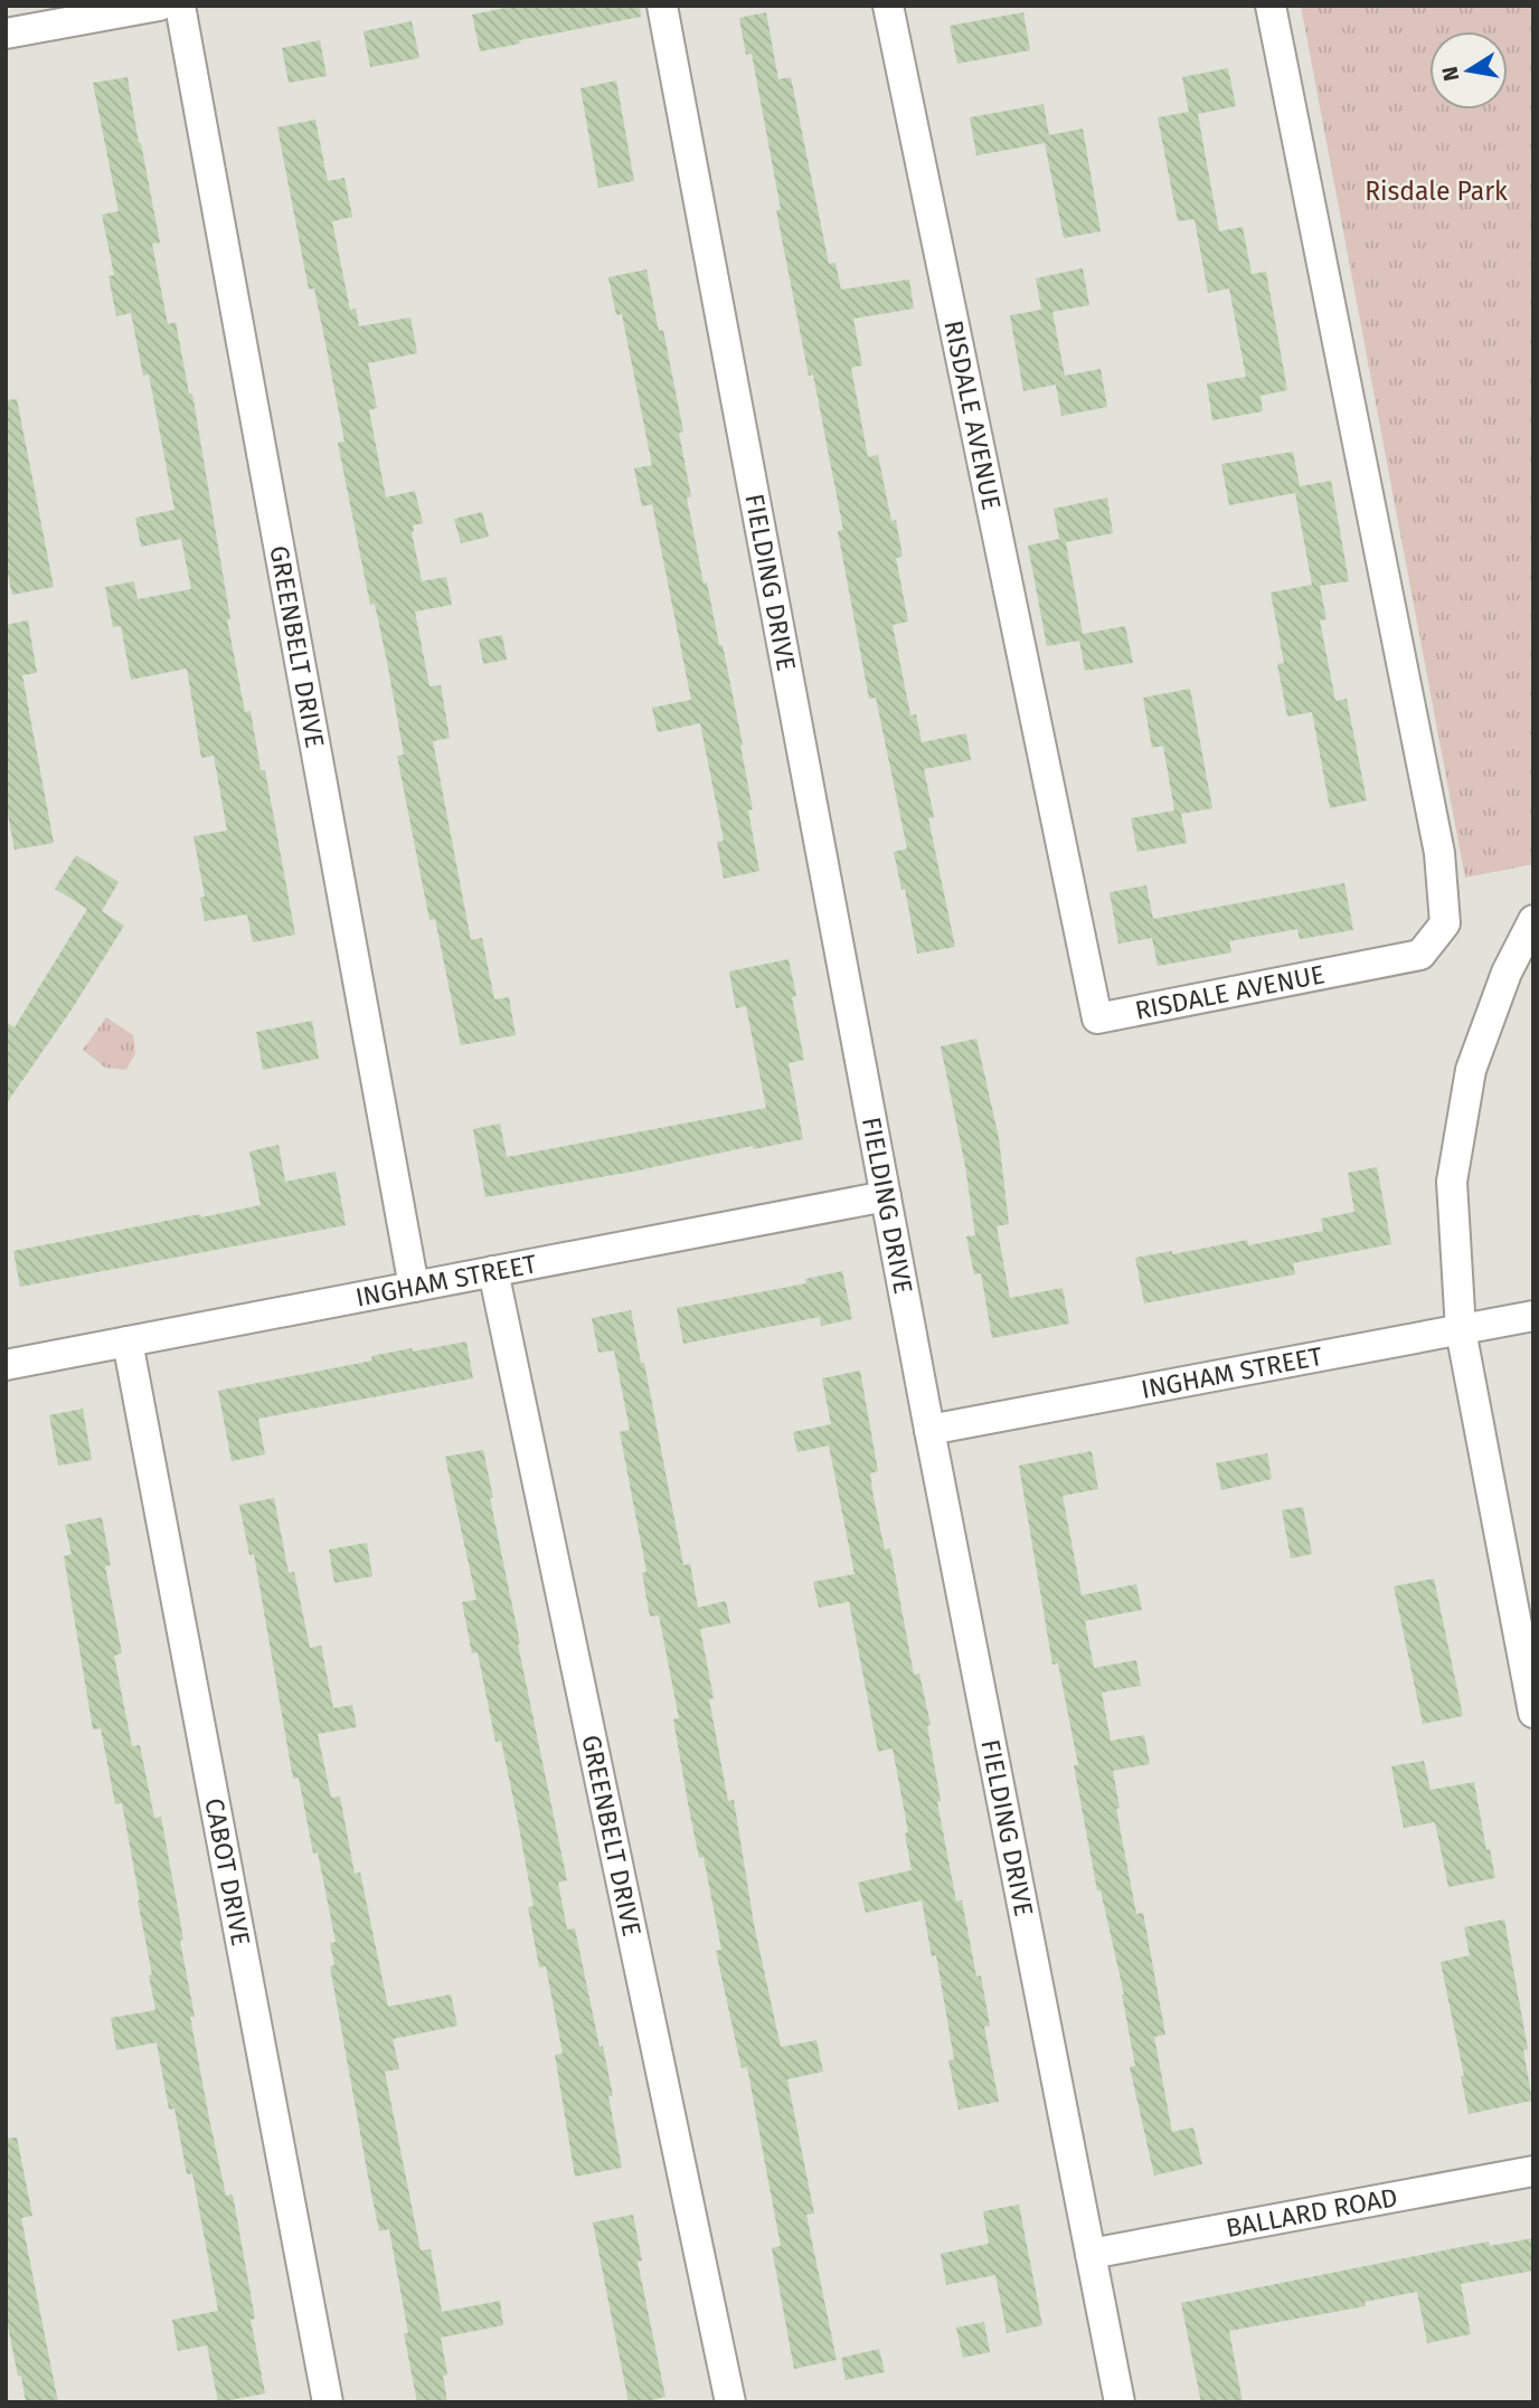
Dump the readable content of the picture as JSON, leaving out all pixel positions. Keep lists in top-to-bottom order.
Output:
{
  "streets": {
    "street": [
      "RISDALE AVENUE",
      "FIELDING DRIVE",
      "GREENBELT DRIVE",
      "INGHAM STREET",
      "CABOT DRIVE",
      "BALLARD ROAD"
    ]
  },
  "crossings": [
    ["FIELDING DRIVE", "INGHAM STREET"],
    ["FIELDING DRIVE", "BALLARD ROAD"],
    ["GREENBELT DRIVE", "INGHAM STREET"],
    ["INGHAM STREET", "CABOT DRIVE"]
  ],
  "parks": ["Risdale Park"],
  "north": "left"
}
